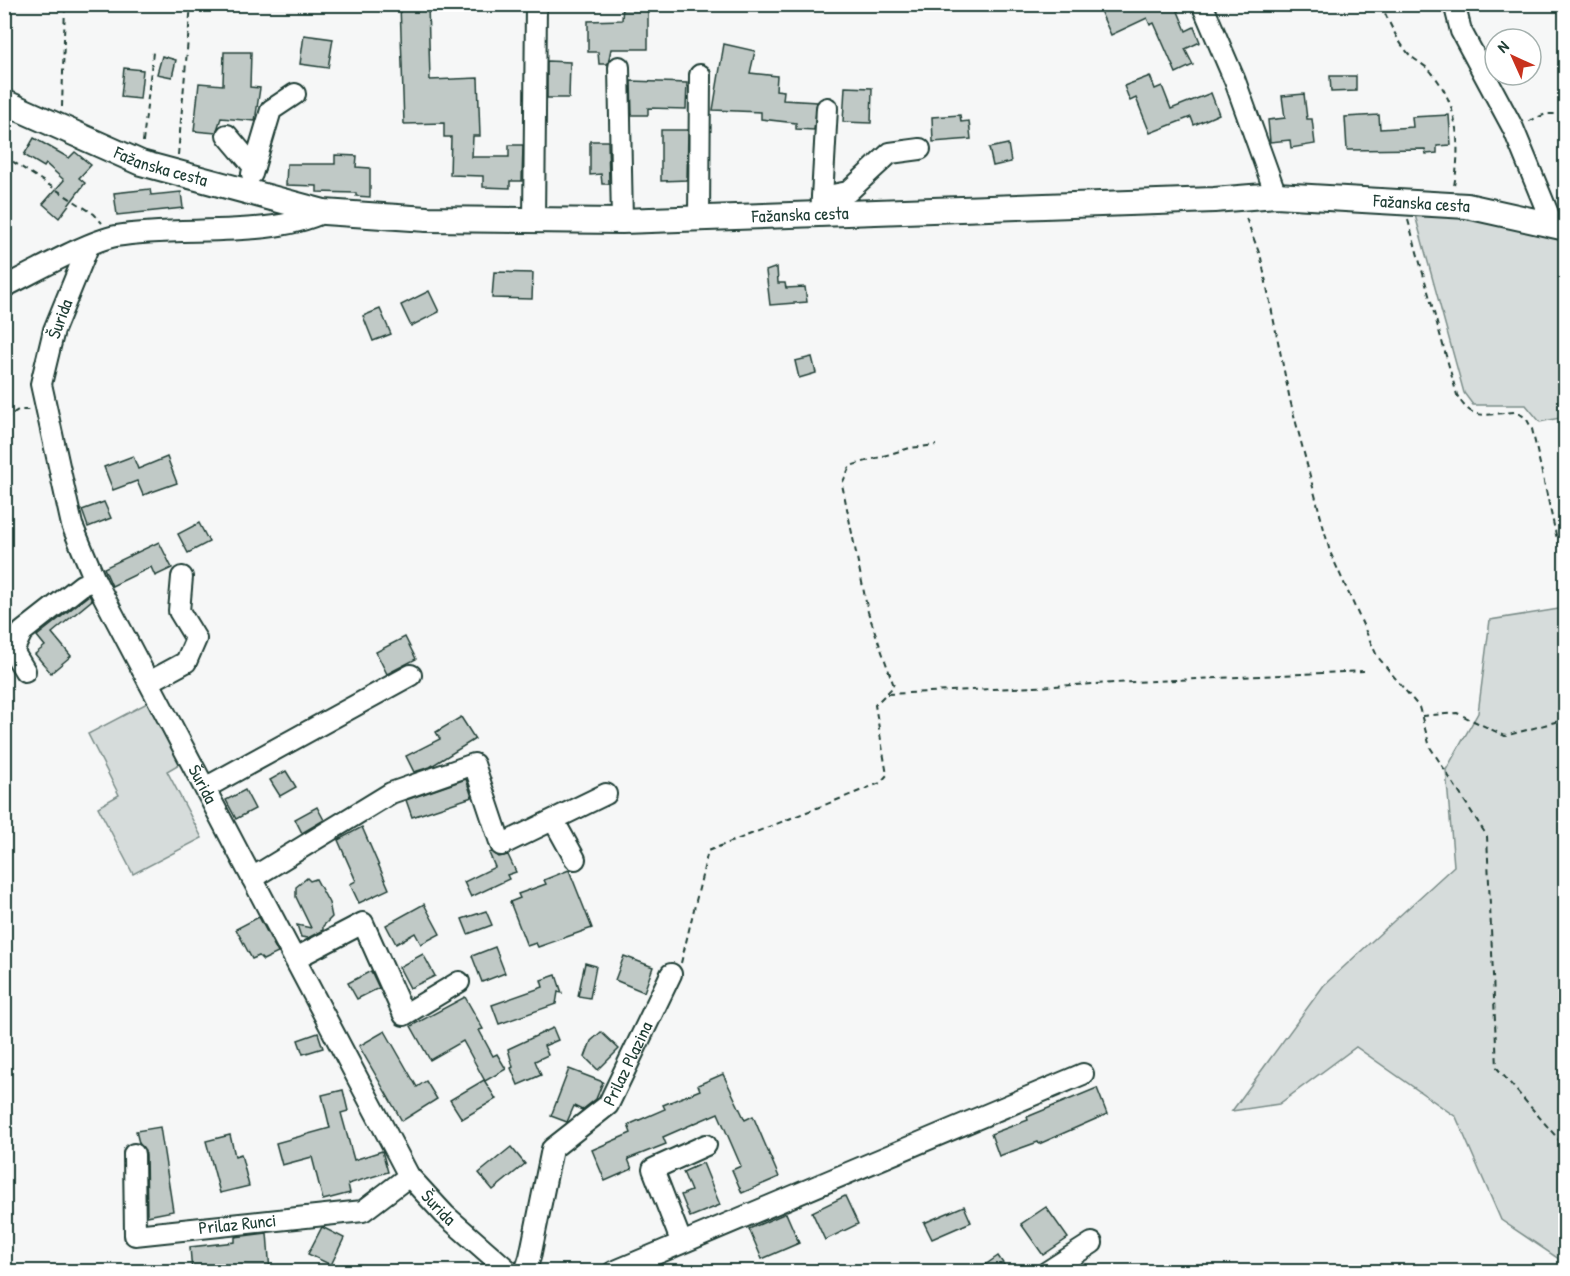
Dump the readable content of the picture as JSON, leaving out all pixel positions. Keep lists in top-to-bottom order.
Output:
{
  "streets": {
    "main road": ["Fažanska cesta"],
    "street": ["Šurida", "Prilaz Plazina", "Prilaz Runci"]
  },
  "crossings": [
    ["Fažanska cesta", "Šurida"],
    ["Šurida", "Prilaz Runci"]
  ],
  "north": "top left"
}
